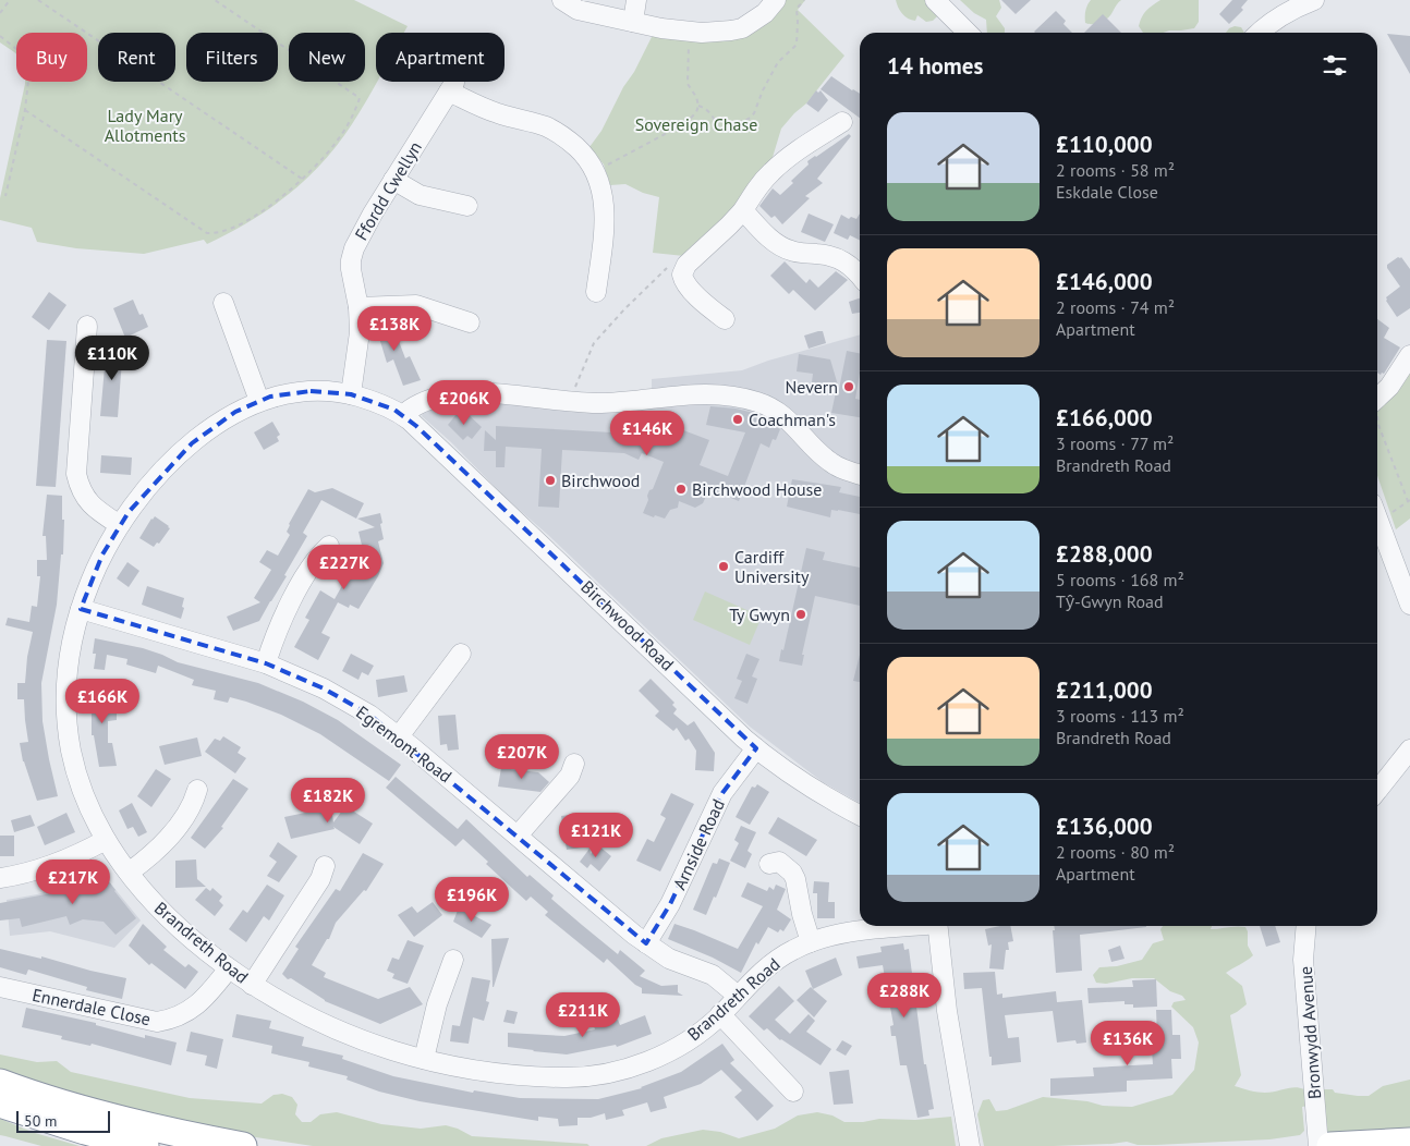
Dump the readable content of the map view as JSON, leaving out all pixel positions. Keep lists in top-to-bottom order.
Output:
{
  "streets": {
    "street": [
      "Ffordd Cwellyn",
      "Birchwood Road",
      "Egremont Road",
      "Arnside Road",
      "Brandreth Road",
      "Ennerdale Close",
      "Bronwydd Avenue"
    ]
  },
  "crossings": [
    ["Ffordd Cwellyn", "Brandreth Road"],
    ["Birchwood Road", "Arnside Road"],
    ["Birchwood Road", "Brandreth Road"],
    ["Egremont Road", "Arnside Road"],
    ["Egremont Road", "Brandreth Road"],
    ["Brandreth Road", "Ennerdale Close"]
  ],
  "parks": ["Lady Mary Allotments", "Sovereign Chase"],
  "places": [
    "Nevern",
    "Coachman's",
    "Birchwood",
    "Birchwood House",
    "Cardiff University",
    "Ty Gwyn"
  ],
  "scale_bar": "50 m",
  "page": {
    "chip": [
      "Buy",
      "Rent",
      "Filters",
      "New",
      "Apartment"
    ],
    "heading": "14 homes",
    "list": [
      {
        "name": "£110,000",
        "note": "2 rooms · 58 m² · Eskdale Close"
      },
      {
        "name": "£146,000",
        "note": "2 rooms · 74 m² · Apartment"
      },
      {
        "name": "£166,000",
        "note": "3 rooms · 77 m² · Brandreth Road"
      },
      {
        "name": "£288,000",
        "note": "5 rooms · 168 m² · Tŷ-Gwyn Road"
      },
      {
        "name": "£211,000",
        "note": "3 rooms · 113 m² · Brandreth Road"
      },
      {
        "name": "£136,000",
        "note": "2 rooms · 80 m² · Apartment"
      }
    ],
    "price": [
      "£138K",
      "£110K",
      "£206K",
      "£146K",
      "£227K",
      "£166K",
      "£207K",
      "£182K",
      "£121K",
      "£217K",
      "£196K",
      "£288K",
      "£211K",
      "£136K"
    ],
    "scale": "50 m"
  }
}
